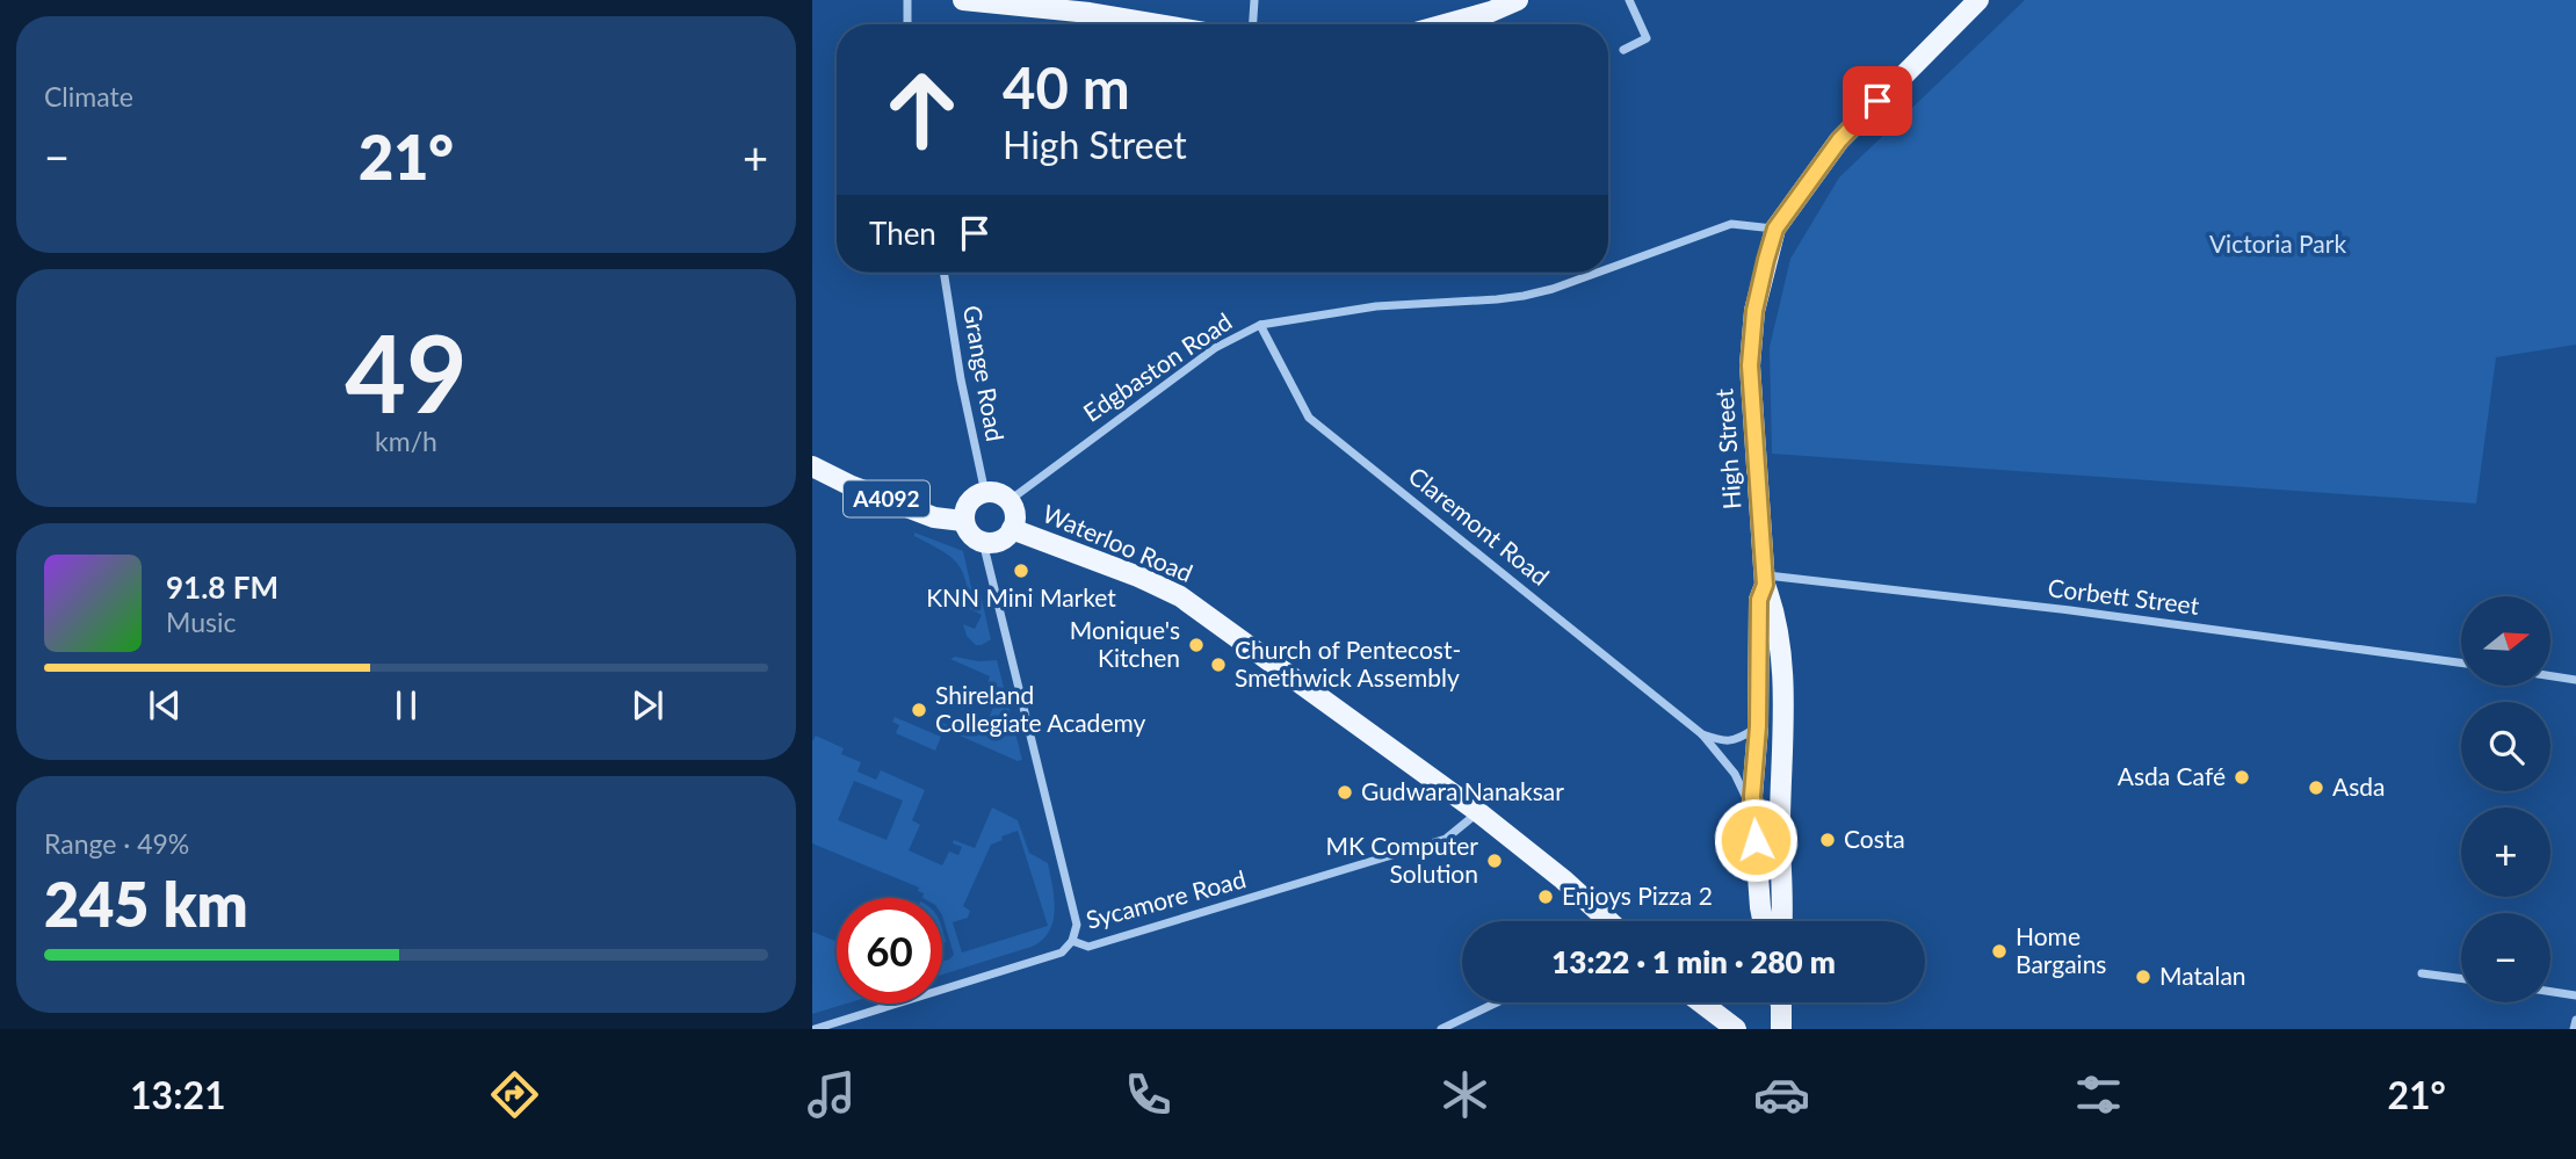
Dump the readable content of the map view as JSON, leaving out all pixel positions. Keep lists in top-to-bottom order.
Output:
{
  "streets": {
    "main road": ["High Street", "A4092", "Waterloo Road"],
    "street": [
      "Edgbaston Road",
      "Grange Road",
      "Claremont Road",
      "Corbett Street",
      "Sycamore Road"
    ]
  },
  "crossings": [
    ["Edgbaston Road", "Grange Road"],
    ["Edgbaston Road", "High Street"],
    ["Edgbaston Road", "A4092"],
    ["Edgbaston Road", "Claremont Road"],
    ["Edgbaston Road", "Waterloo Road"],
    ["Grange Road", "A4092"],
    ["Grange Road", "Waterloo Road"],
    ["High Street", "Claremont Road"],
    ["High Street", "Corbett Street"],
    ["A4092", "Waterloo Road"],
    ["Waterloo Road", "Sycamore Road"]
  ],
  "parks": ["Victoria Park"],
  "places": [
    "KNN Mini Market",
    "Monique's Kitchen",
    "Church of Pentecost- Smethwick Assembly",
    "Shireland Collegiate Academy",
    "Asda Café",
    "Asda",
    "Gudwara Nanaksar",
    "Costa",
    "MK Computer Solution",
    "Enjoys Pizza 2",
    "Home Bargains",
    "Matalan"
  ],
  "north": "right",
  "page": {
    "tile": [
      "Climate",
      ["49", "km/h"],
      ["Range · 49%", "245 km"]
    ],
    "turn": ["40 m", "High Street"],
    "heat": ["−", "21°", "+"],
    "then": "Then",
    "song": ["91.8 FM", "Music"],
    "map_buttons": ["+", "−"],
    "limit": "60",
    "trip": "13:22 · 1 min · 280 m",
    "tabs": ["13:21", "21°"]
  }
}
